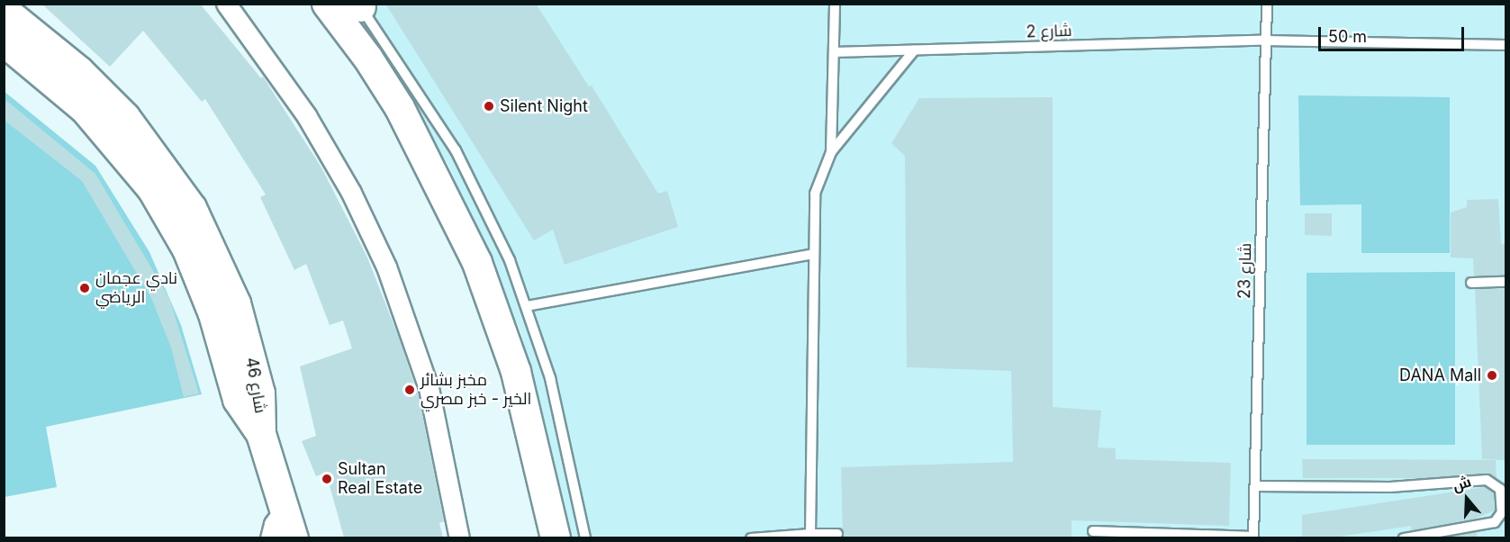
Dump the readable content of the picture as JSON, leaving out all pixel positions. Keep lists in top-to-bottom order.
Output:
{
  "streets": {
    "main road": ["شارع 46"],
    "lane": ["شارع 2", "شارع 23"]
  },
  "crossings": [
    ["شارع 2", "شارع 23"]
  ],
  "places": [
    "Silent Night",
    "نادي عجمان الرياضي",
    "DANA Mall",
    "مخبز بشائر الخير - خبز مصري",
    "Sultan Real Estate"
  ],
  "scale_bar": "50 m",
  "north": "top"
}
